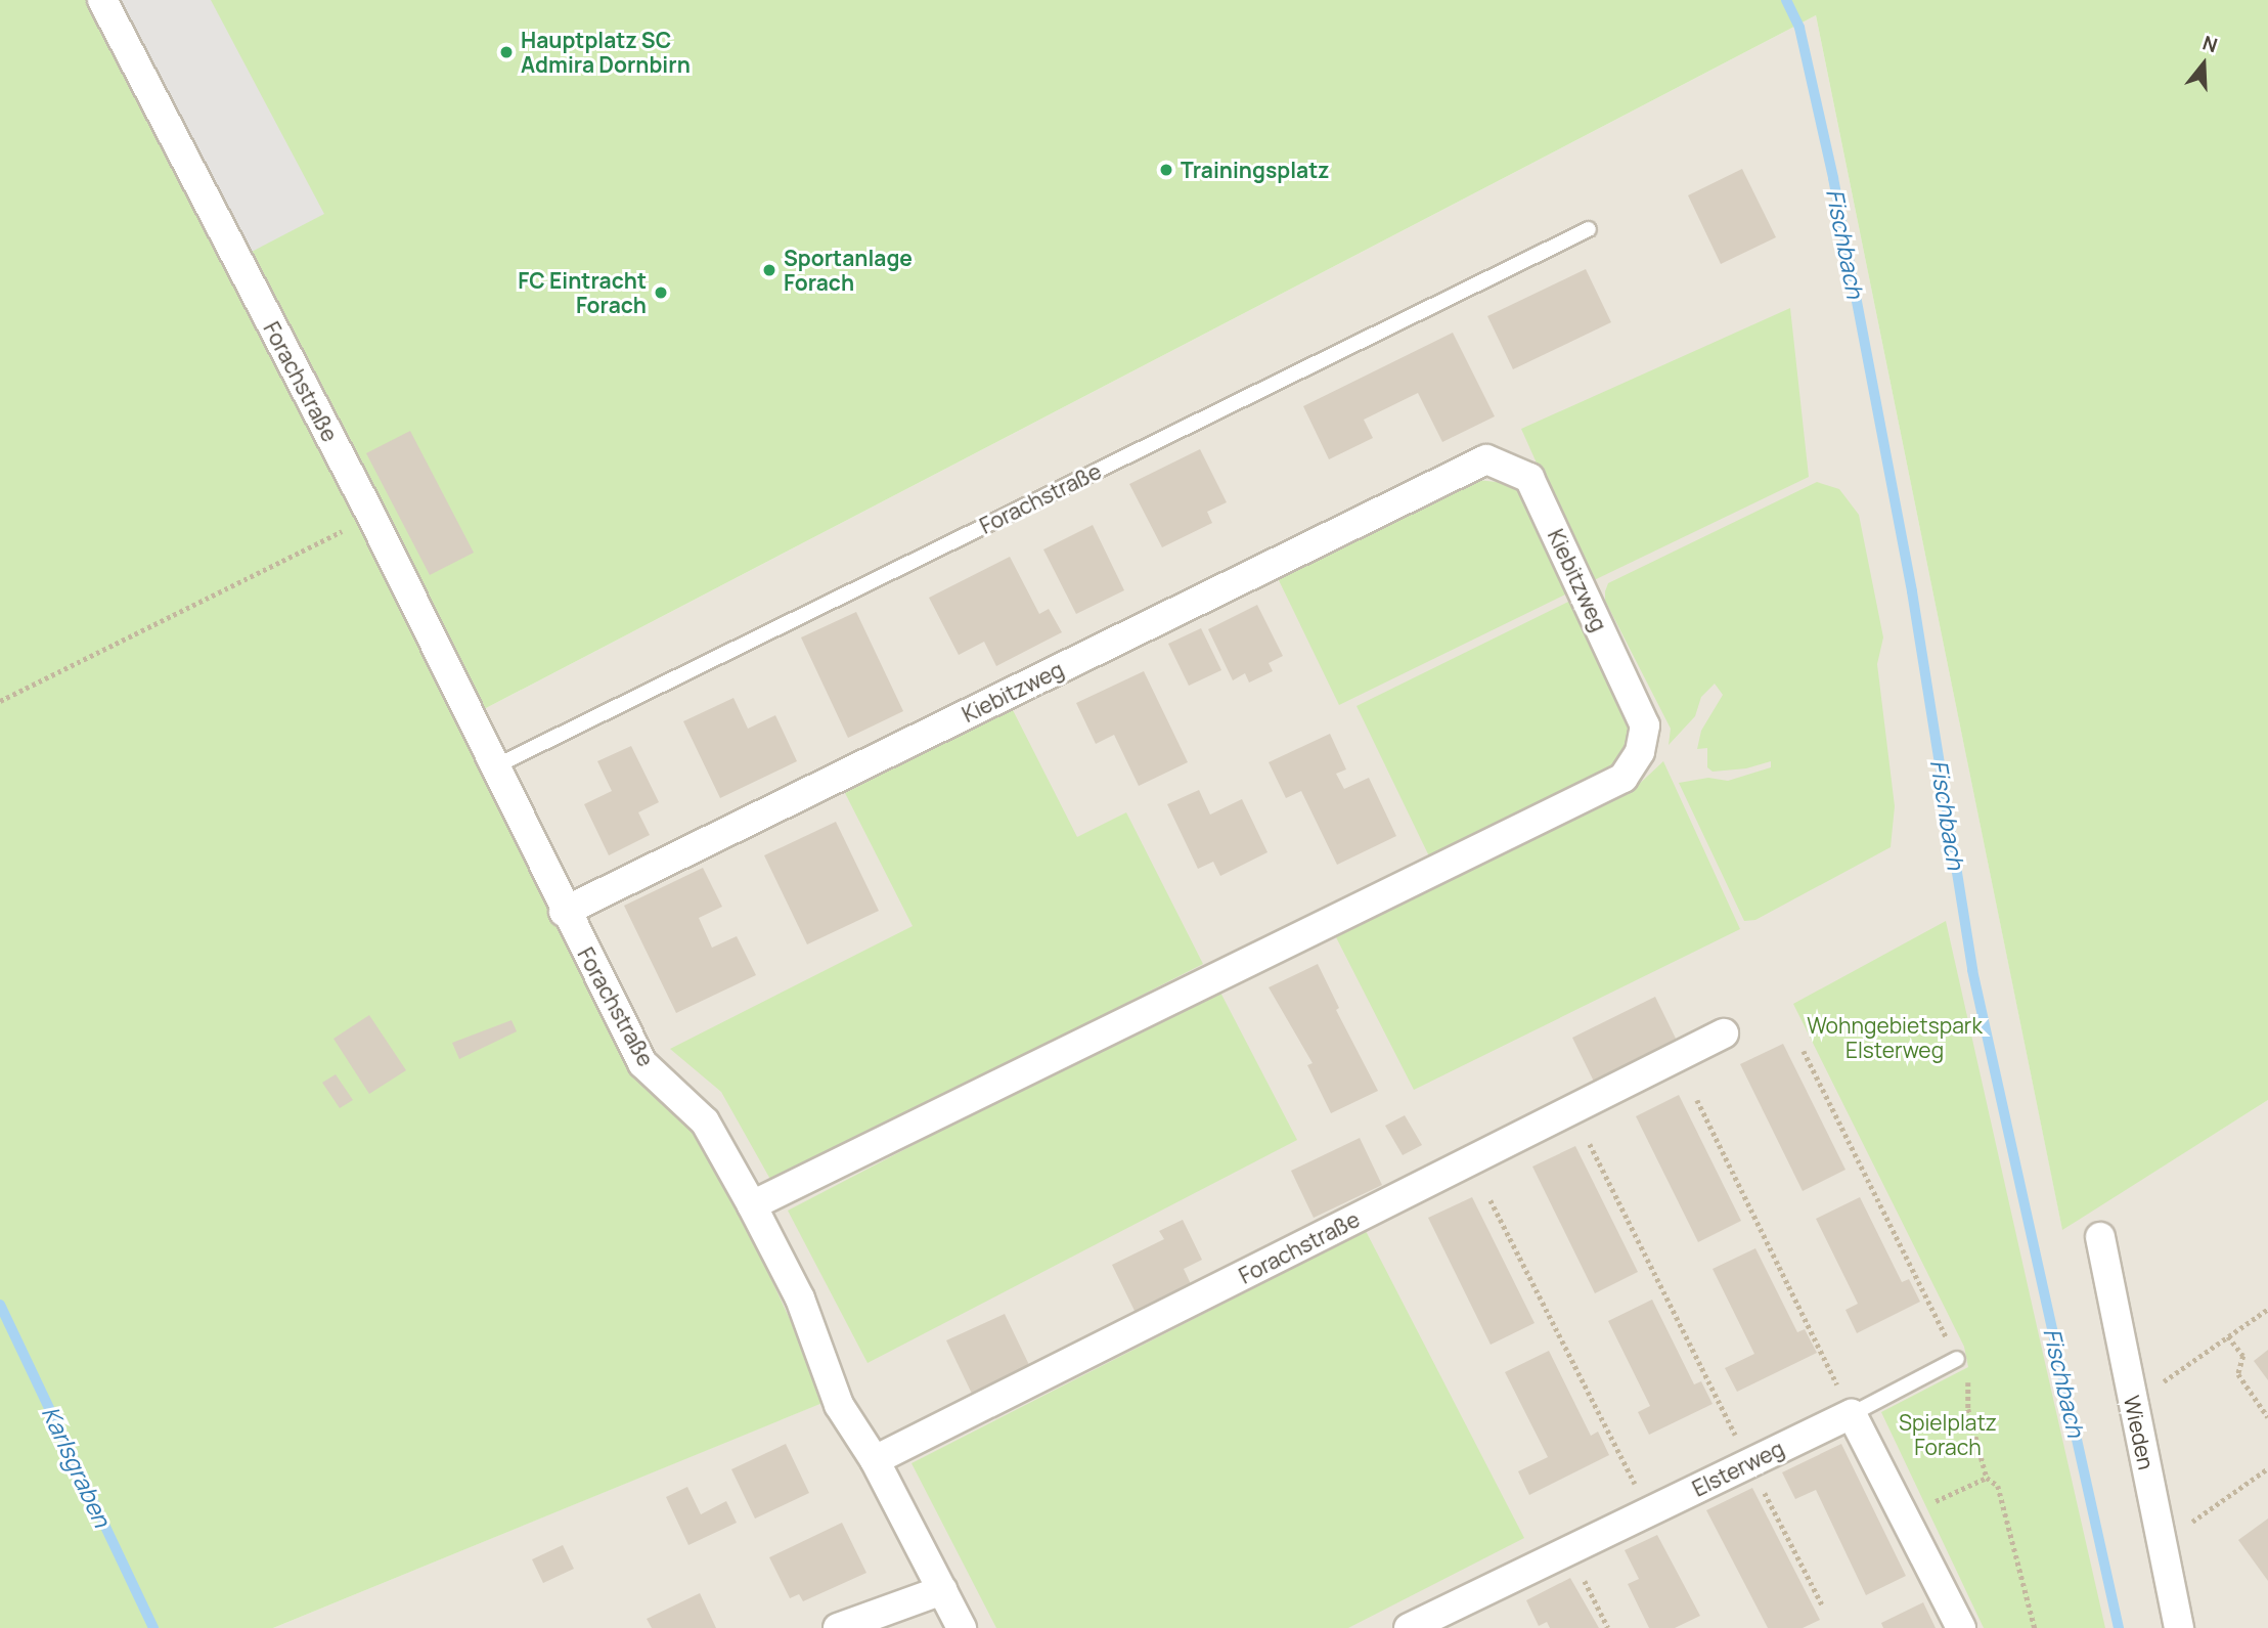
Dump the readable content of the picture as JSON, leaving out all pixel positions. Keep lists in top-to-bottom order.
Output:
{
  "streets": {
    "street": [
      "Forachstraße",
      "Kiebitzweg",
      "Wieden",
      "Elsterweg"
    ]
  },
  "crossings": [
    ["Forachstraße", "Kiebitzweg"]
  ],
  "water": ["Fischbach", "Karlsgraben"],
  "parks": ["Wohngebietspark Elsterweg", "Spielplatz Forach"],
  "places": [
    "Hauptplatz SC Admira Dornbirn",
    "Trainingsplatz",
    "Sportanlage Forach",
    "FC Eintracht Forach"
  ],
  "north": "top"
}
